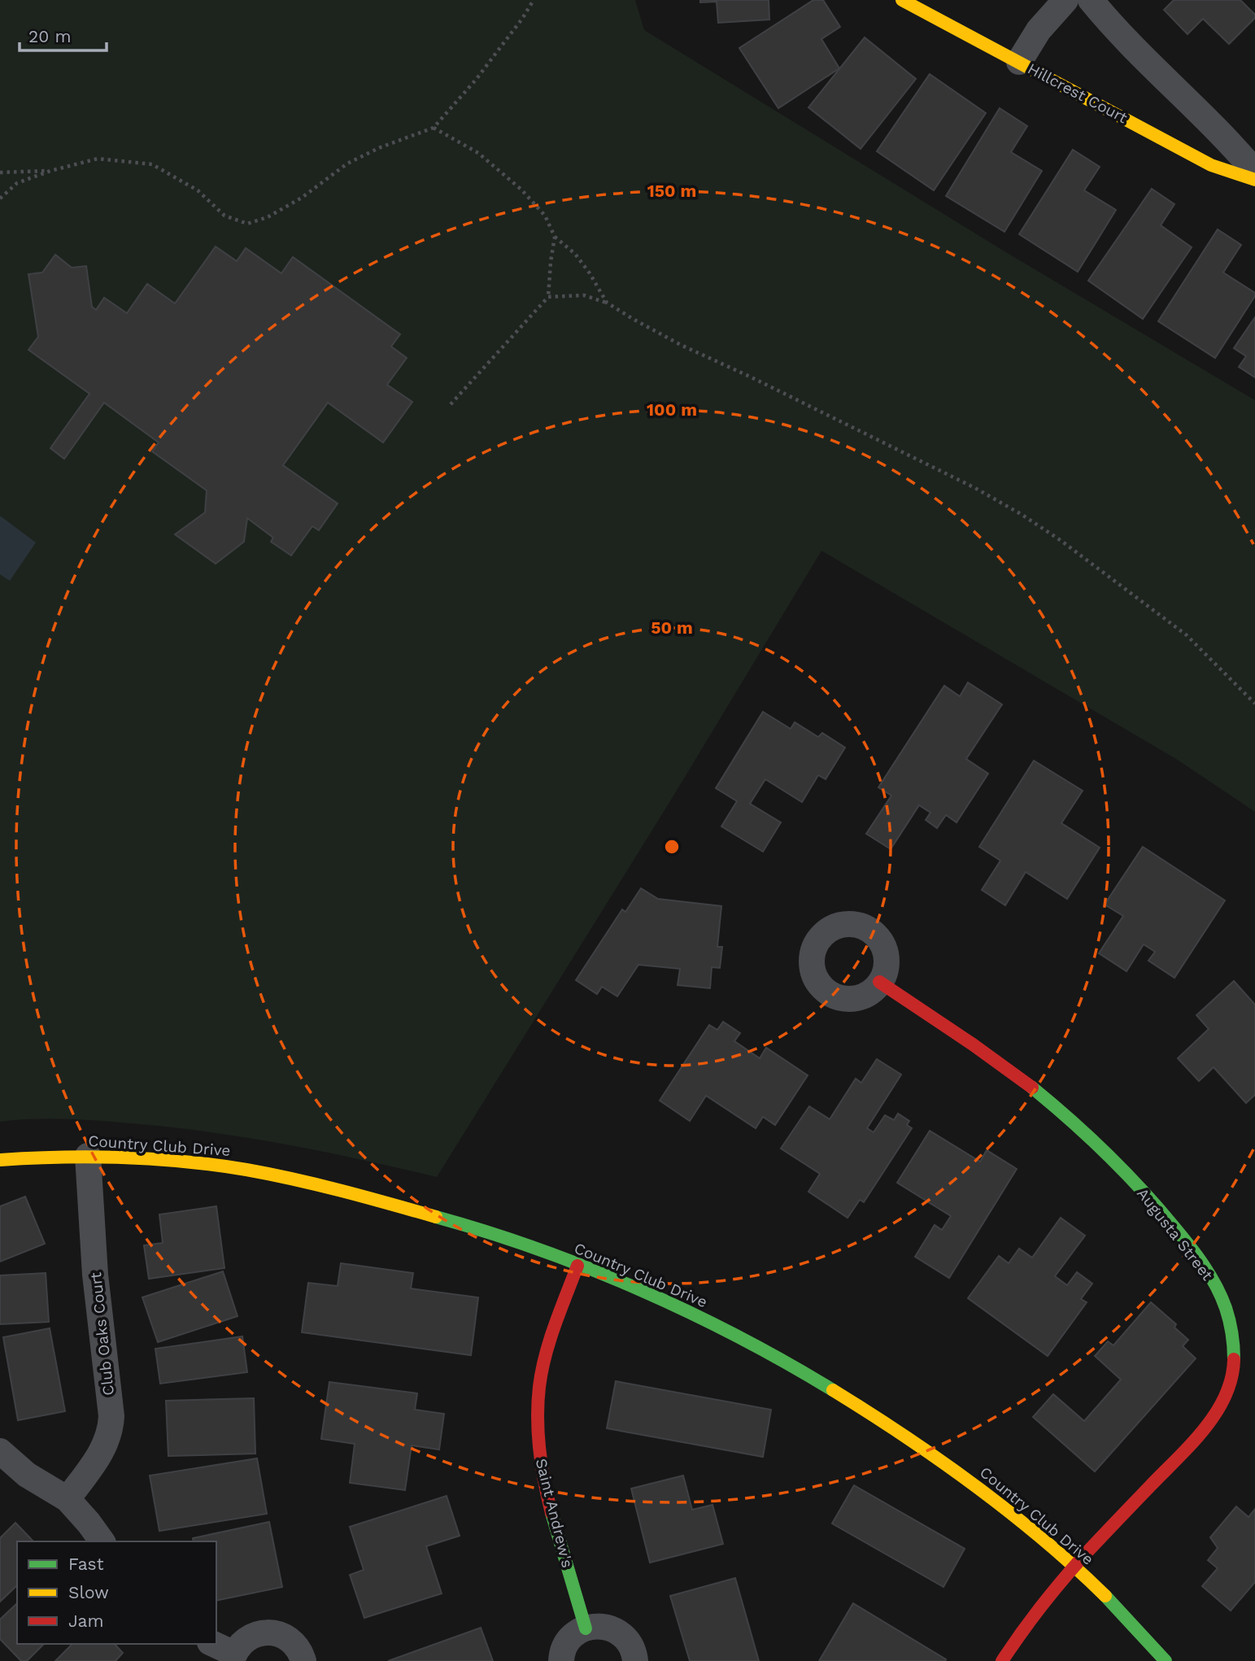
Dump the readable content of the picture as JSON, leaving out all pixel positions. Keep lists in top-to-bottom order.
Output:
{
  "streets": {
    "street": [
      "Hillcrest Court",
      "Country Club Drive",
      "Augusta Street",
      "Club Oaks Court",
      "Saint Andrew's"
    ]
  },
  "crossings": [
    ["Country Club Drive", "Augusta Street"],
    ["Country Club Drive", "Club Oaks Court"],
    ["Country Club Drive", "Saint Andrew's"]
  ],
  "legend": ["Fast", "Slow", "Jam"],
  "scale_bar": "20 m",
  "rings": ["150 m", "100 m", "50 m"]
}
